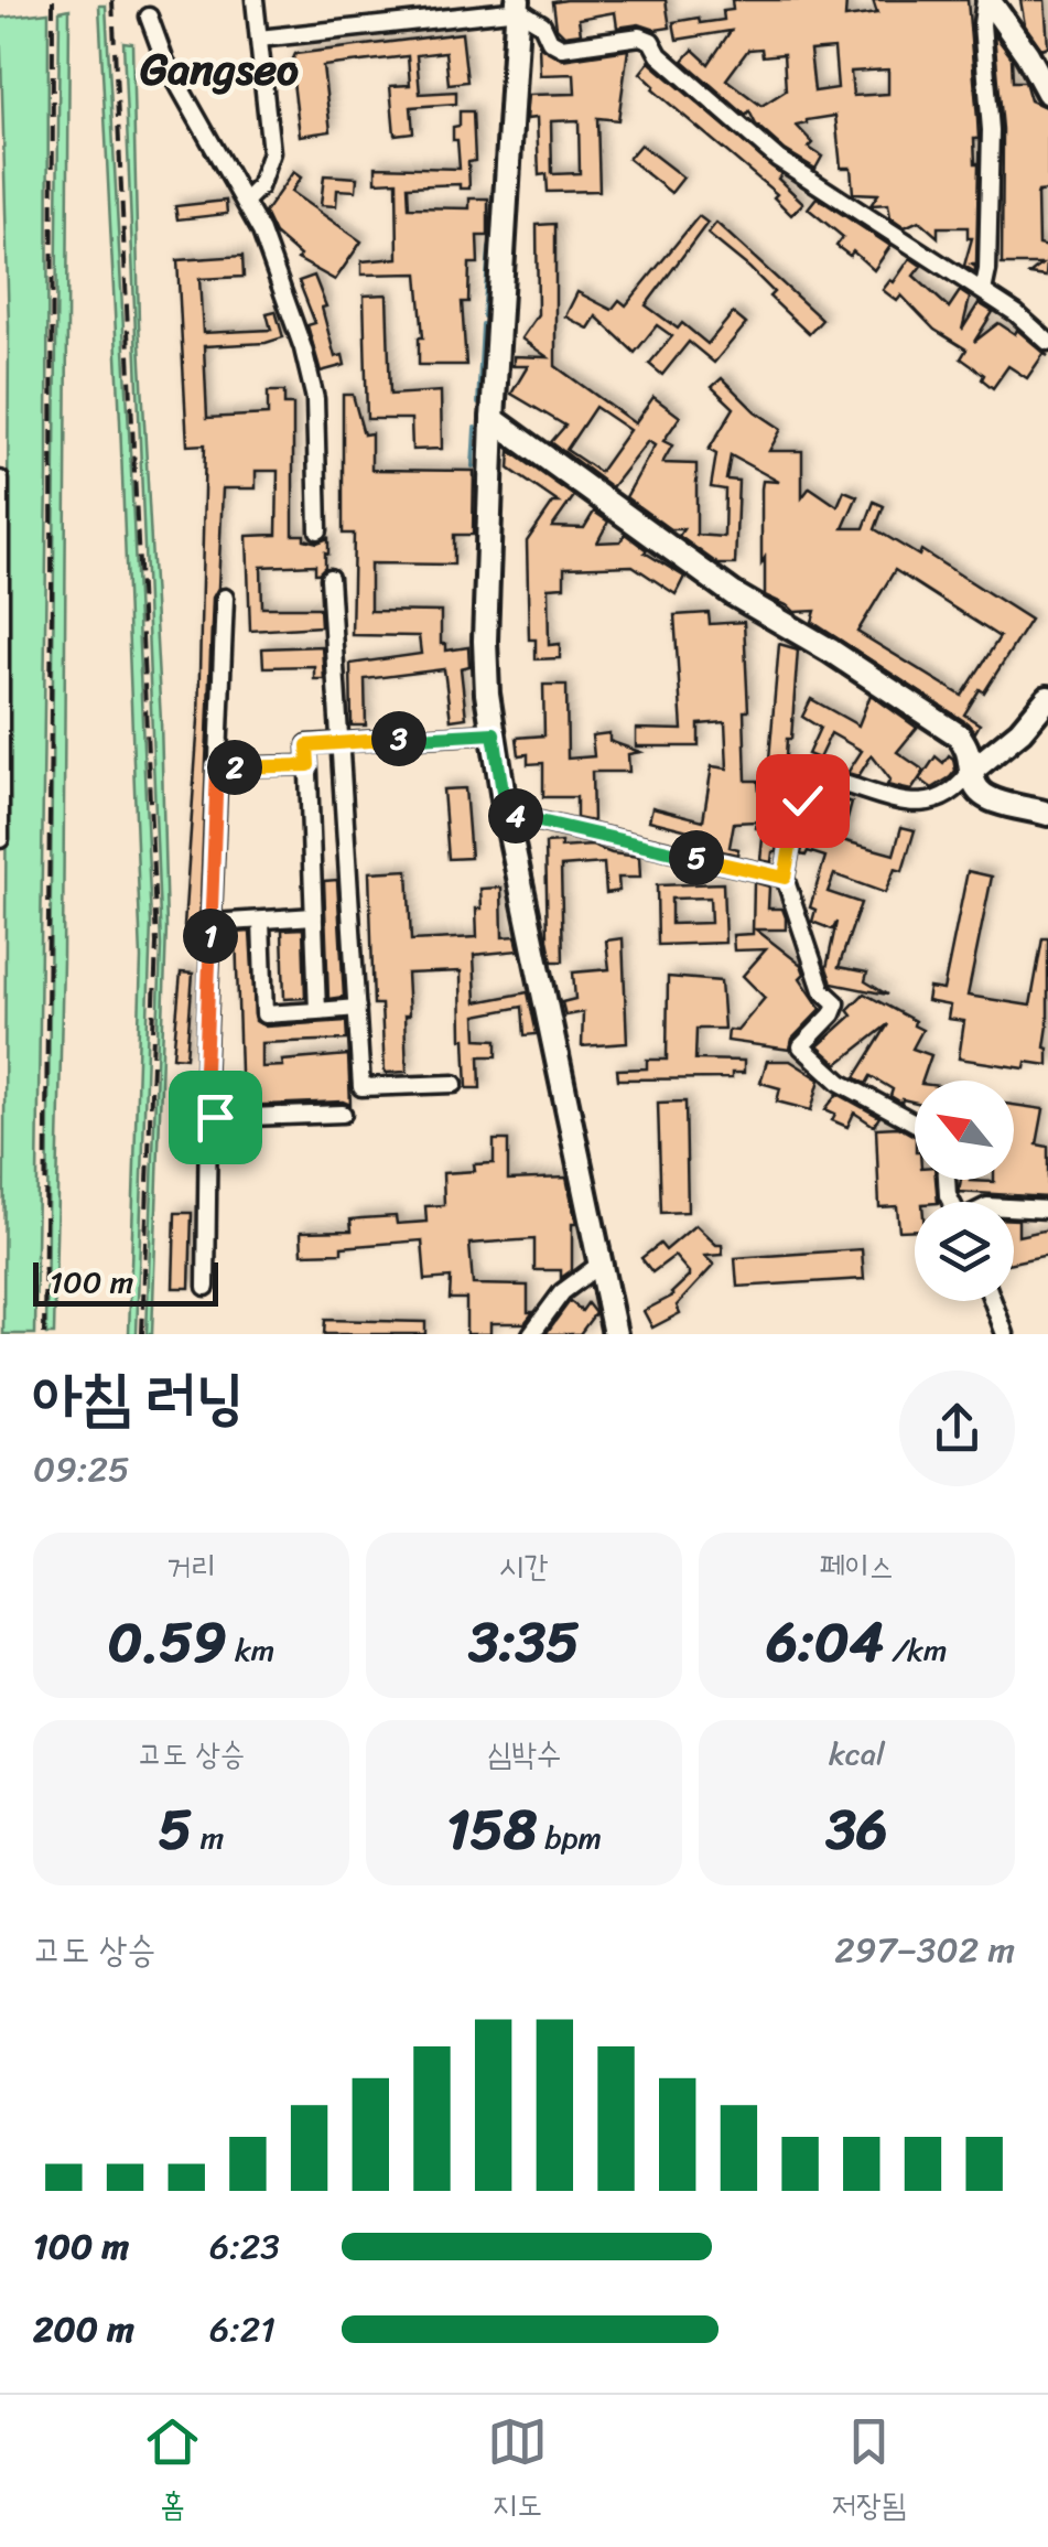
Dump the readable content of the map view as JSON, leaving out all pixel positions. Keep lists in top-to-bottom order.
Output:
{
  "districts": ["Gangseo"],
  "scale_bar": "100 m",
  "north": "top left",
  "page": {
    "pins": [
      "3",
      "2",
      "4",
      "5",
      "1"
    ],
    "scale": "100 m",
    "heading": ["아침 러닝", "09:25"],
    "stats": [
      ["거리", "0.59 km"],
      ["시간", "3:35"],
      ["페이스", "6:04 /km"],
      ["고도 상승", "5 m"],
      ["심박수", "158 bpm"],
      ["kcal", "36"]
    ],
    "chart": ["고도 상승", "297–302 m"],
    "list": [
      {
        "name": "100 m",
        "note": "6:23"
      },
      {
        "name": "200 m",
        "note": "6:21"
      }
    ],
    "tabs": ["홈", "지도", "저장됨"]
  }
}
